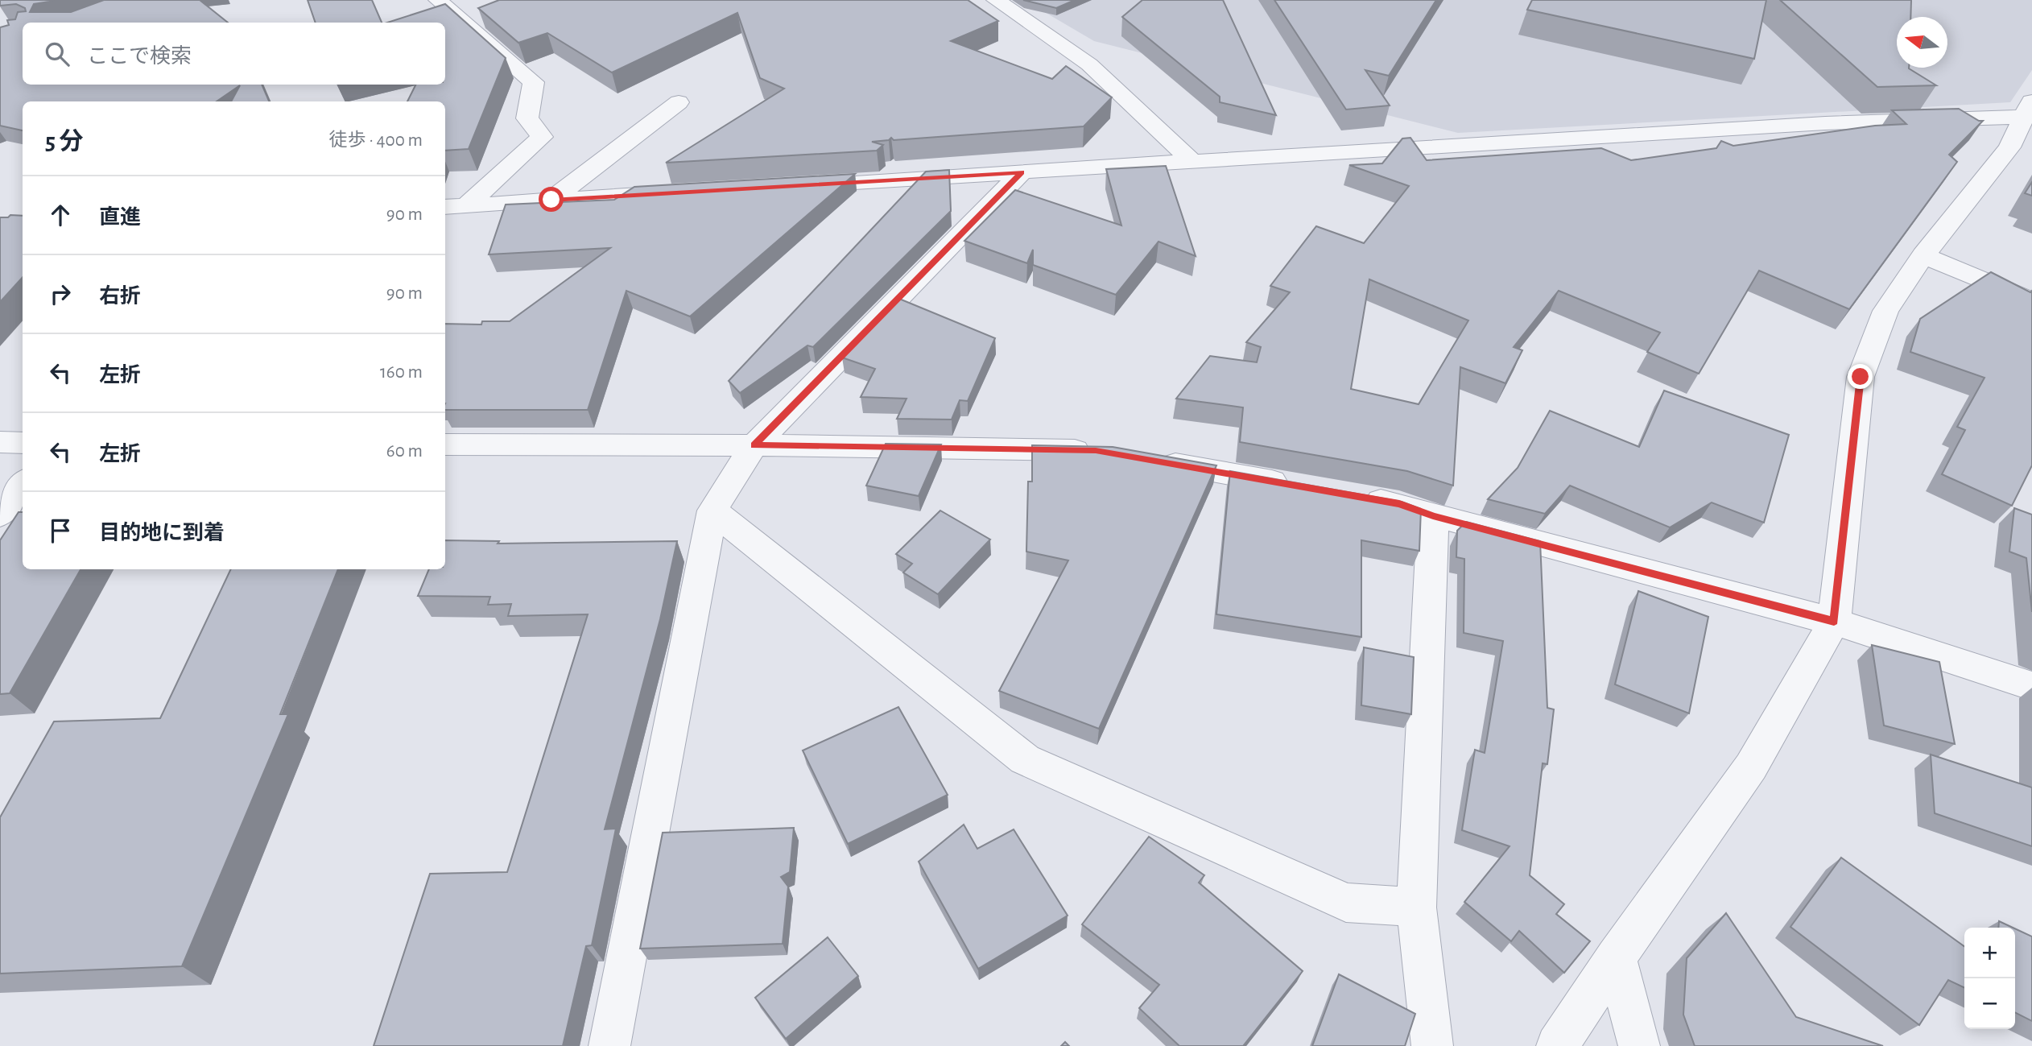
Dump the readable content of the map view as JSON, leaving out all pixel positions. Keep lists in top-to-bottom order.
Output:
{
  "north": "left",
  "page": {
    "search": "ここで検索",
    "heading": ["5 分", "徒歩 · 400 m"],
    "list": [
      ["直進", "90 m"],
      ["右折", "90 m"],
      ["左折", "160 m"],
      ["左折", "60 m"],
      "目的地に到着"
    ],
    "map_buttons": ["+", "−"]
  }
}
